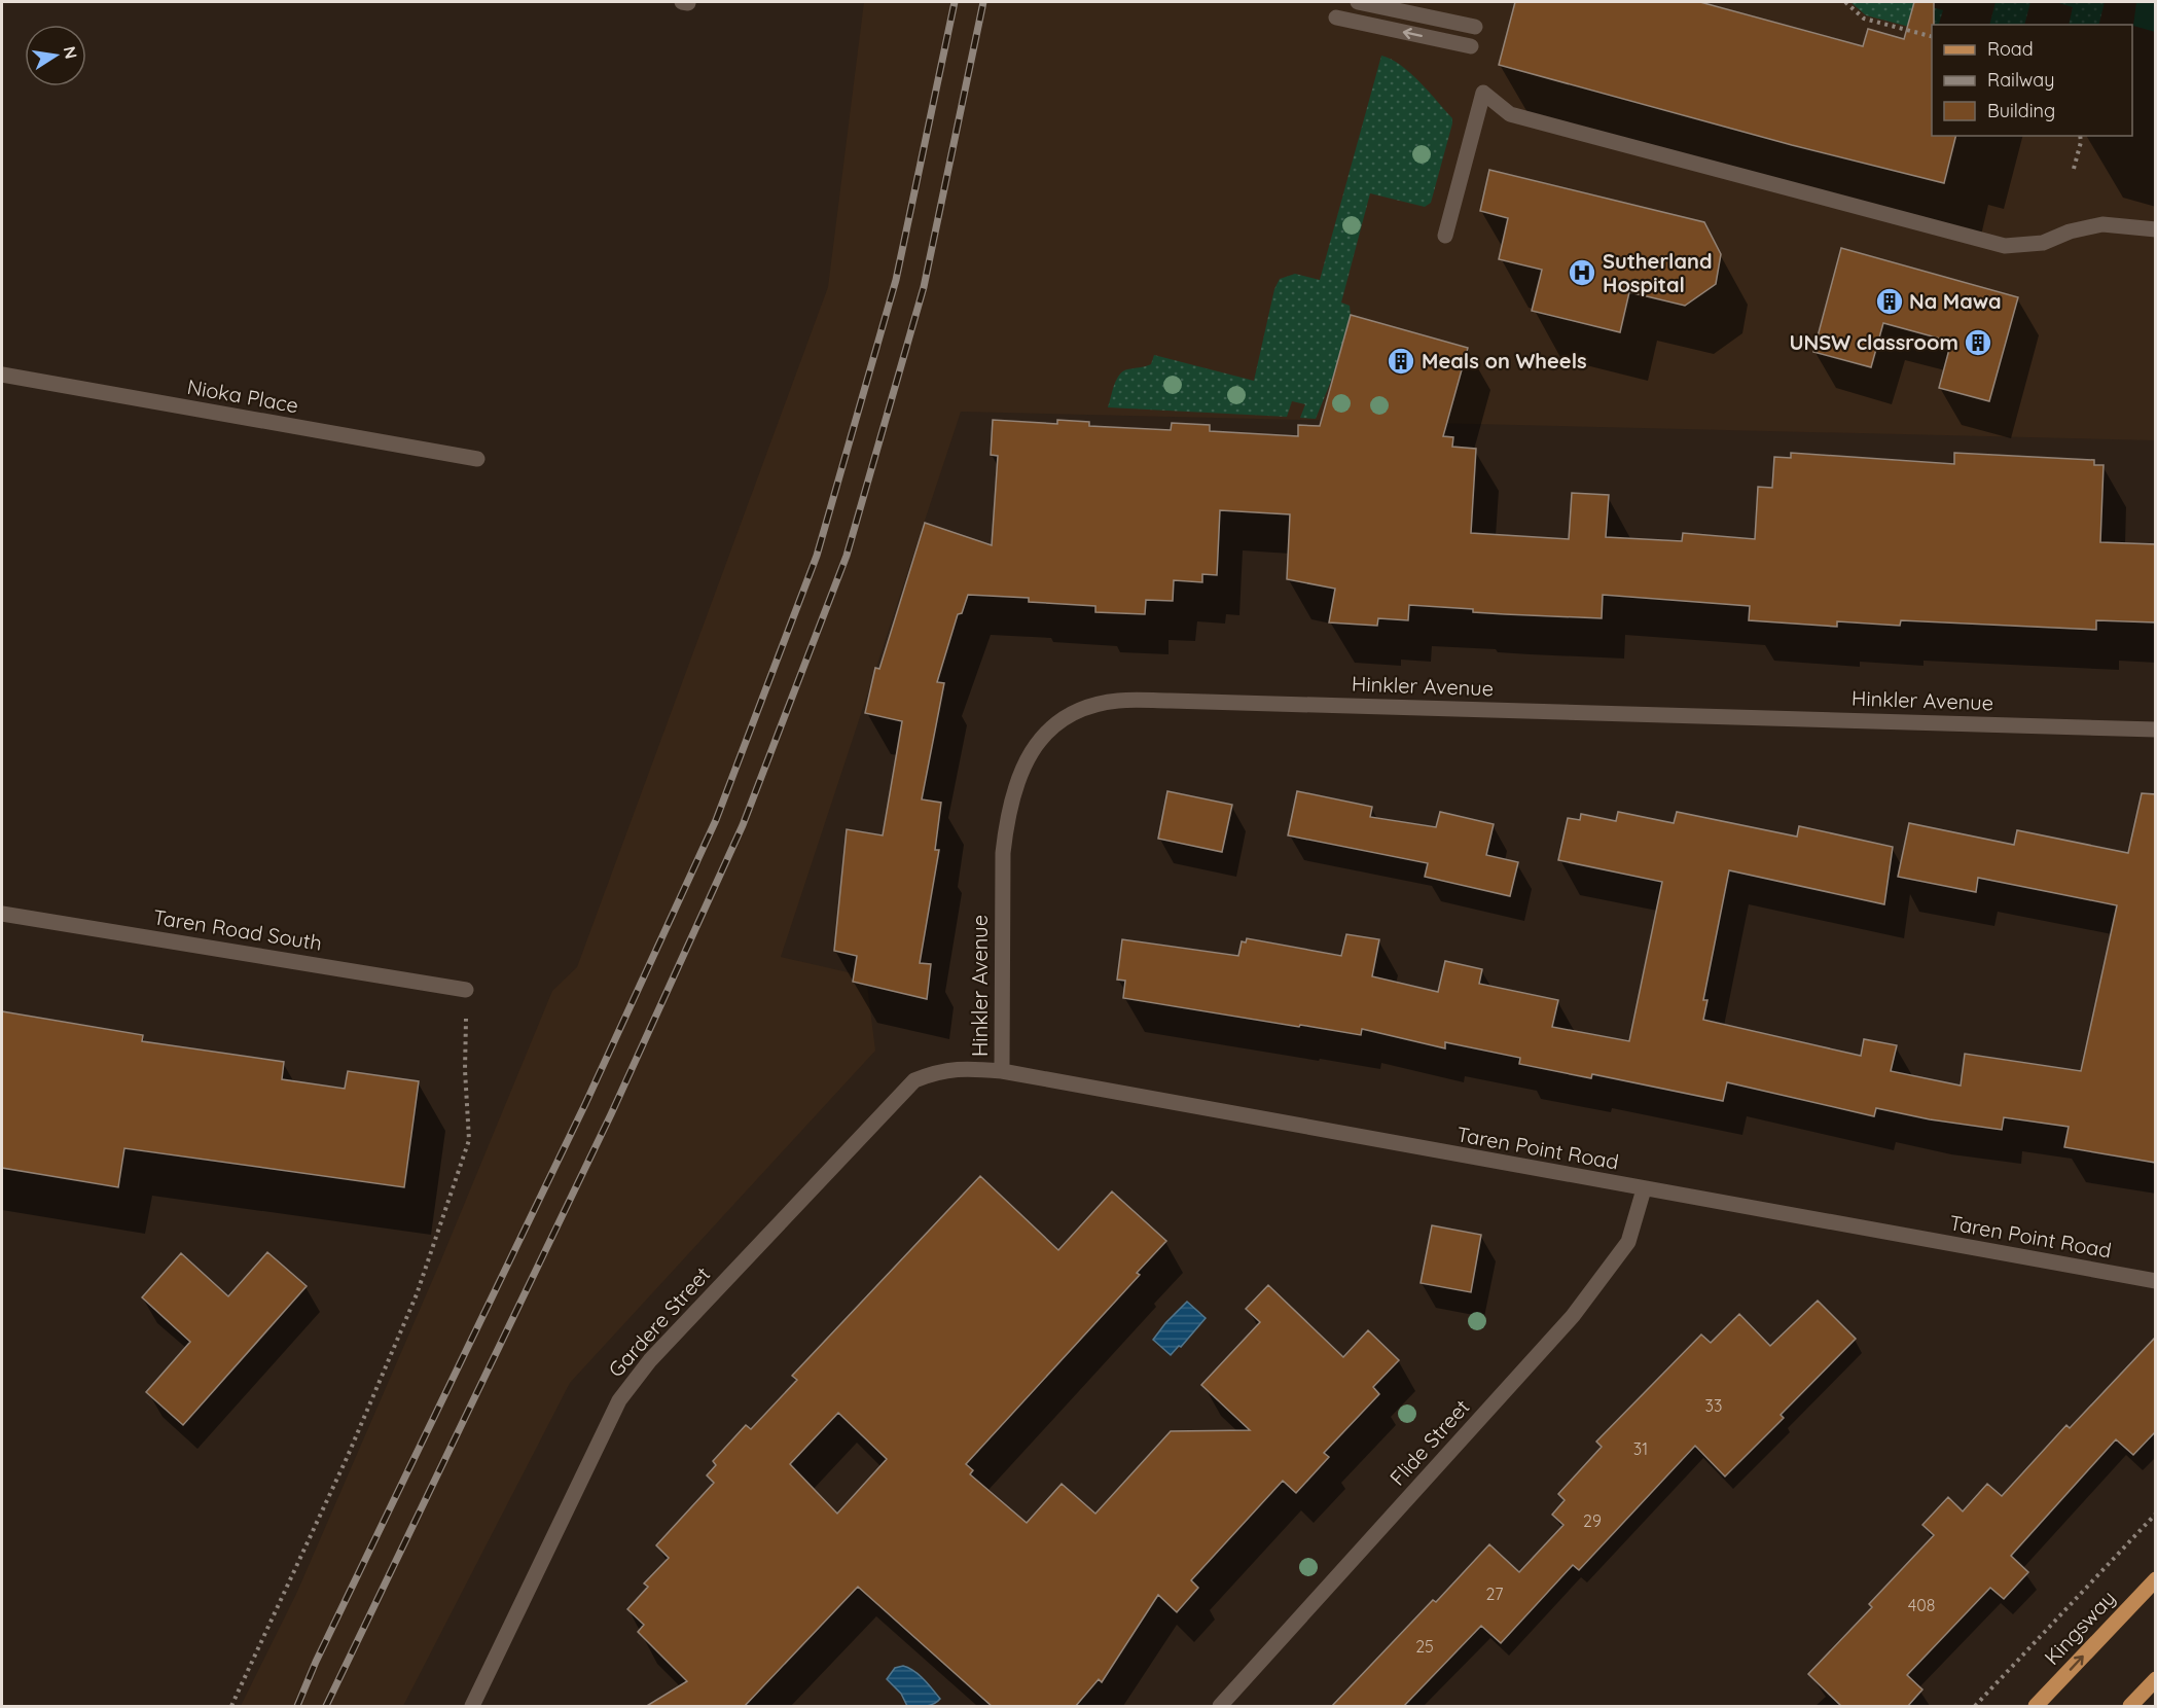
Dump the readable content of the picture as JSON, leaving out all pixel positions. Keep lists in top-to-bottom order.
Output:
{
  "streets": {
    "main road": ["Kingsway"],
    "street": [
      "Nioka Place",
      "Hinkler Avenue",
      "Taren Road South",
      "Taren Point Road",
      "Gardere Street",
      "Flide Street"
    ]
  },
  "crossings": [
    ["Hinkler Avenue", "Taren Point Road"],
    ["Taren Point Road", "Gardere Street"],
    ["Taren Point Road", "Flide Street"]
  ],
  "one_way": ["Kingsway"],
  "places": {
    "hospital": ["Sutherland Hospital"],
    "building": ["Na Mawa", "UNSW classroom", "Meals on Wheels"]
  },
  "house_numbers": [
    "33",
    "31",
    "29",
    "27",
    "408",
    "25"
  ],
  "legend": ["Road", "Railway", "Building"],
  "north": "right"
}
